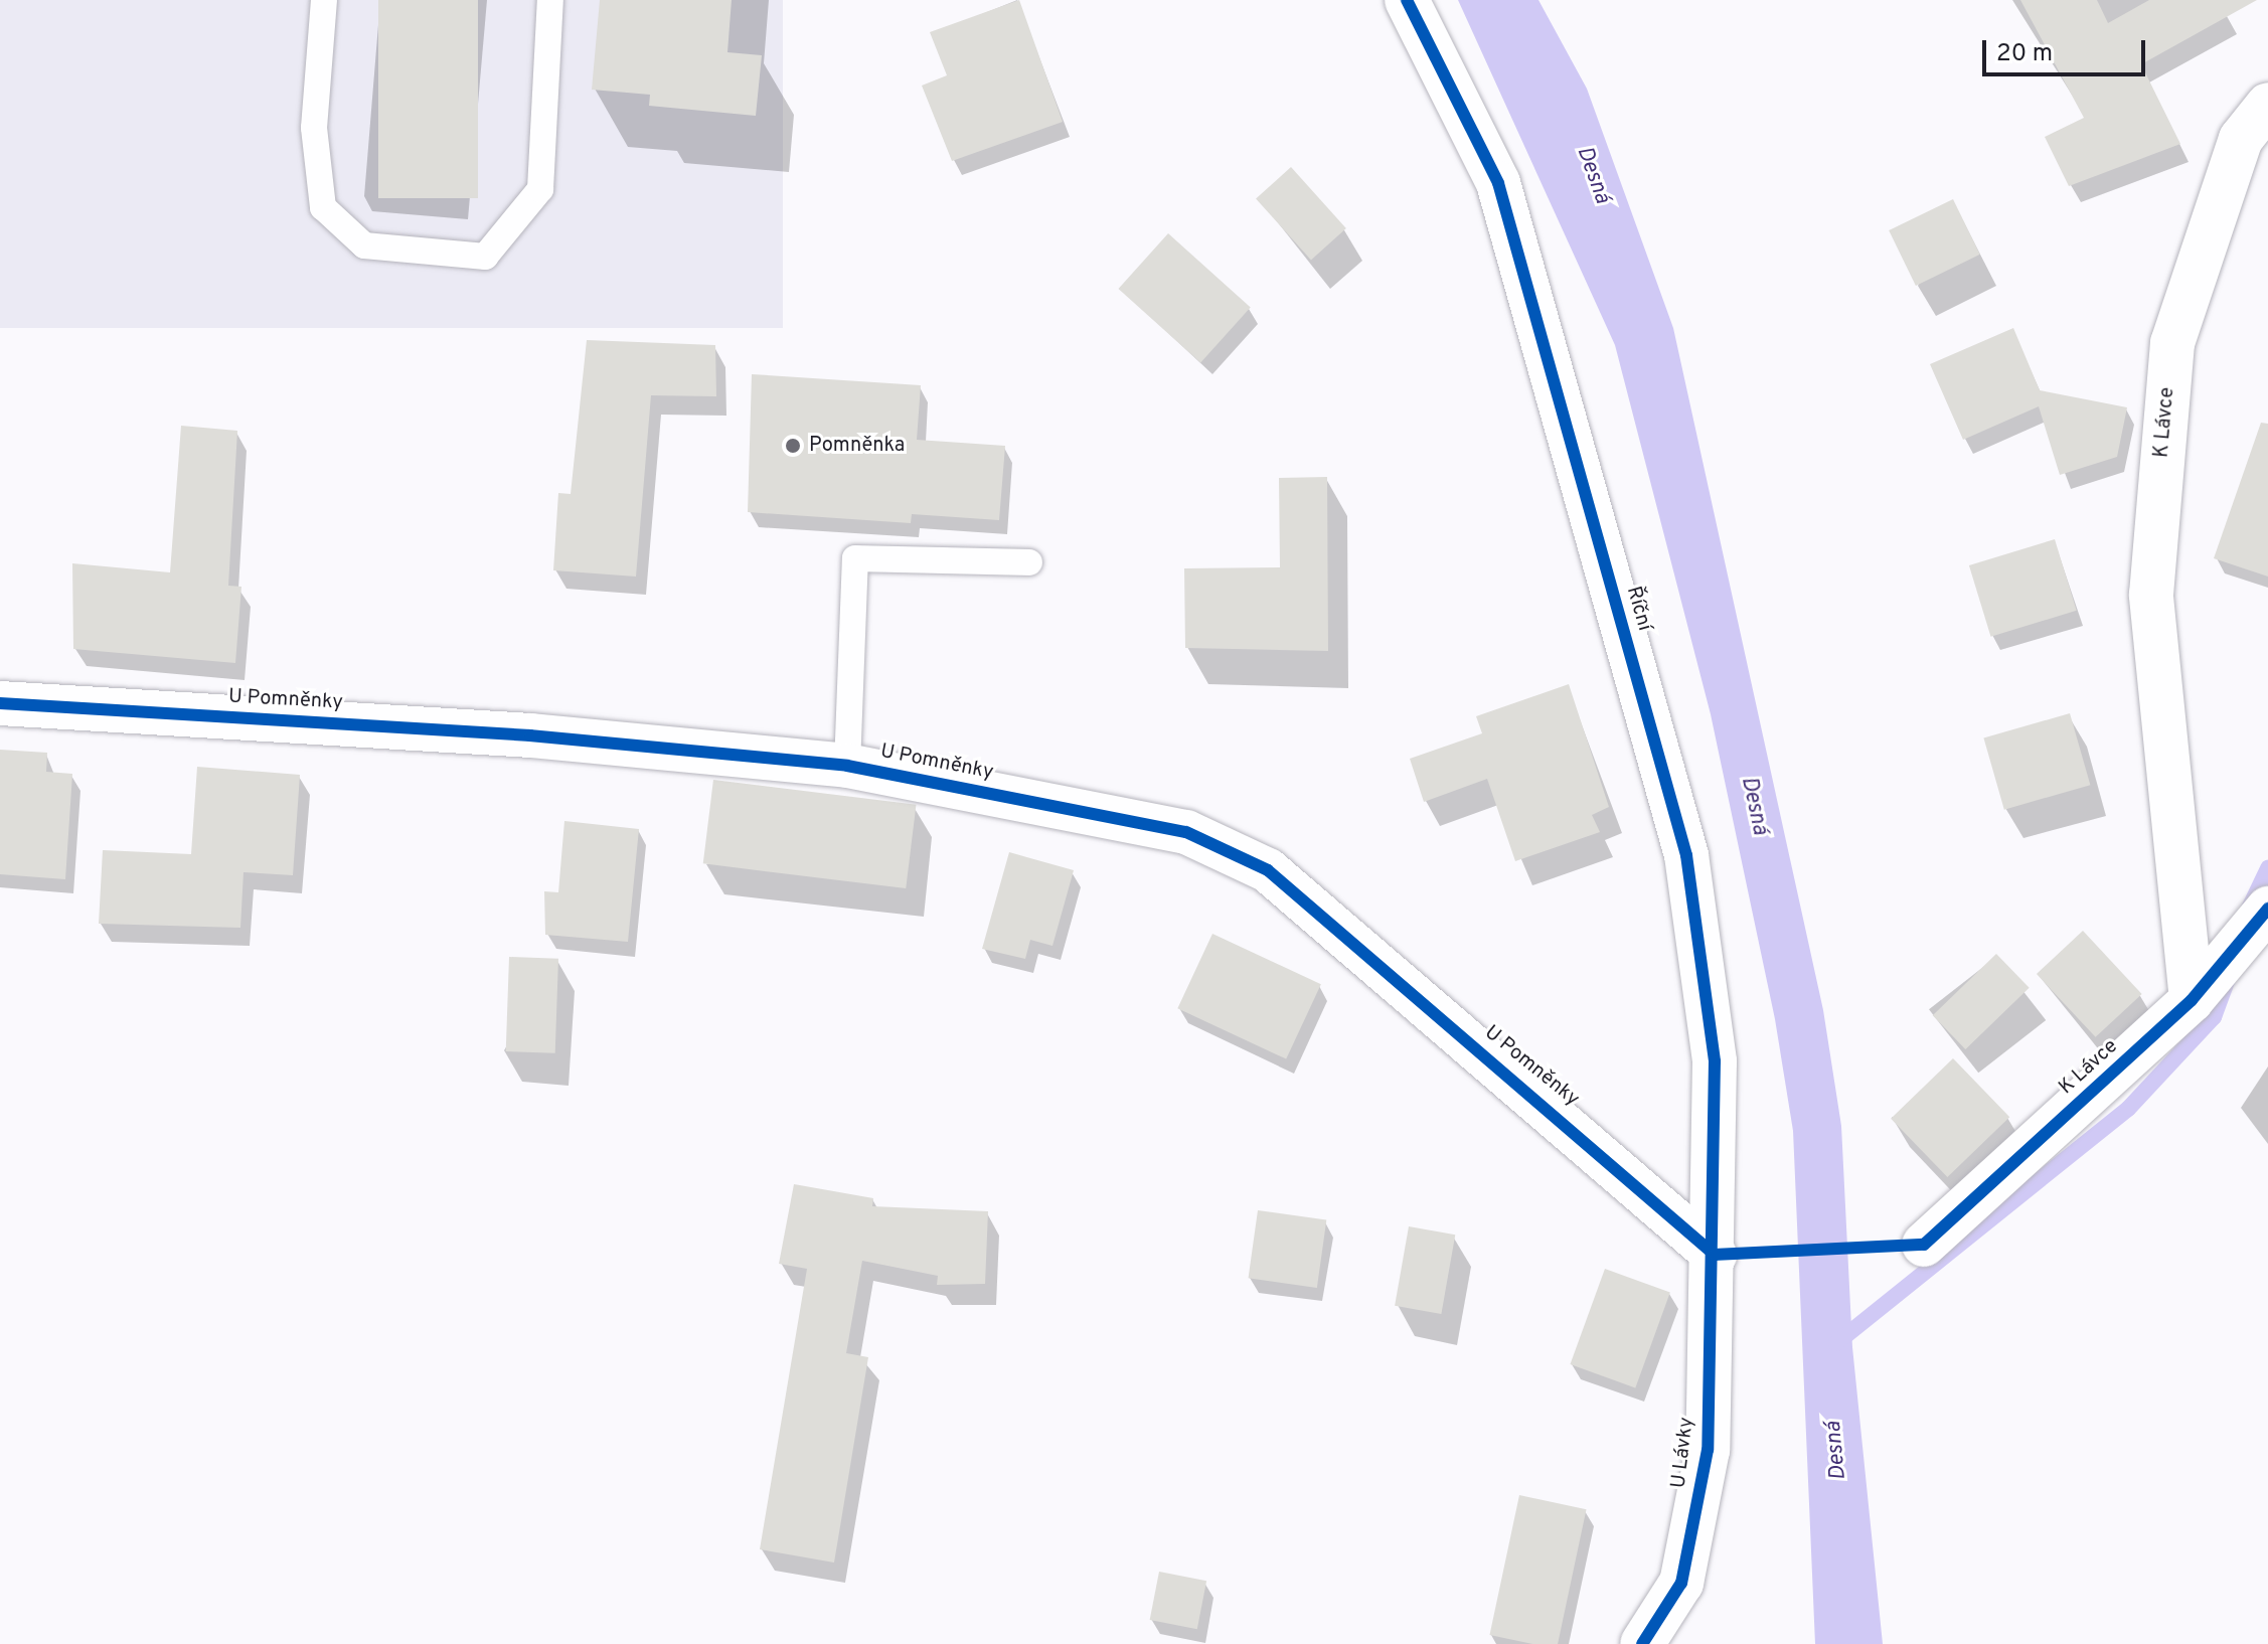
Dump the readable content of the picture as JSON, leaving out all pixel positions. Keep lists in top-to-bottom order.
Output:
{
  "streets": {
    "street": [
      "K Lávce",
      "Říční",
      "U Pomněnky",
      "U Lávky"
    ]
  },
  "crossings": [
    ["Říční", "U Pomněnky"],
    ["Říční", "U Lávky"],
    ["U Pomněnky", "U Lávky"]
  ],
  "water": ["Desná"],
  "places": ["Pomněnka"],
  "scale_bar": "20 m"
}
